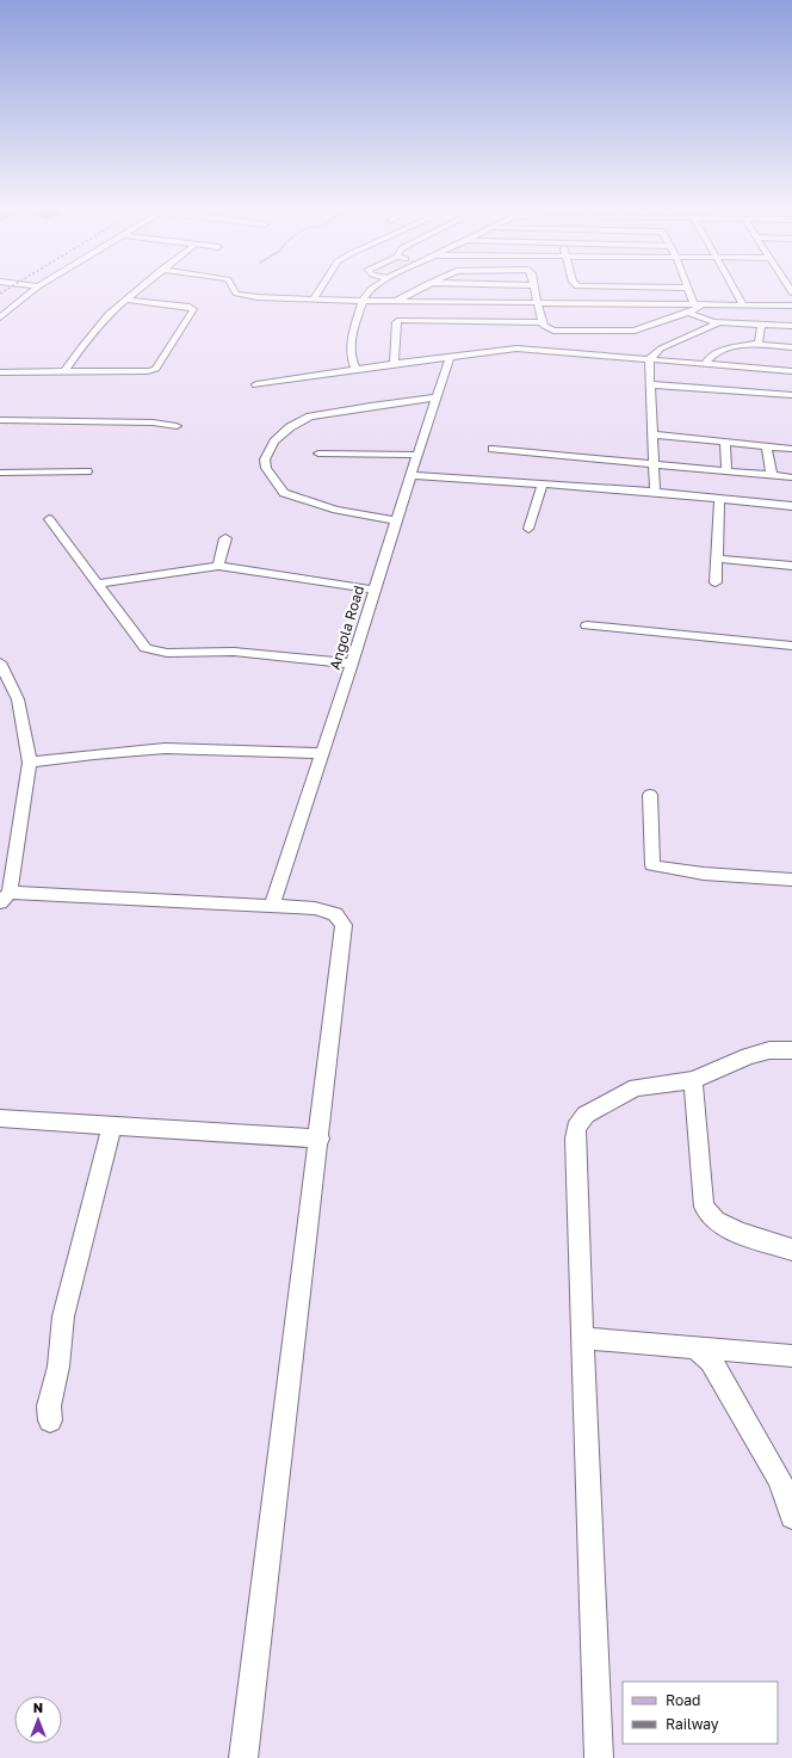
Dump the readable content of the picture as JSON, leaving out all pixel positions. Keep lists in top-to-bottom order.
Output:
{
  "streets": {
    "street": ["Angola Road"]
  },
  "legend": ["Road", "Railway"],
  "north": "top"
}
